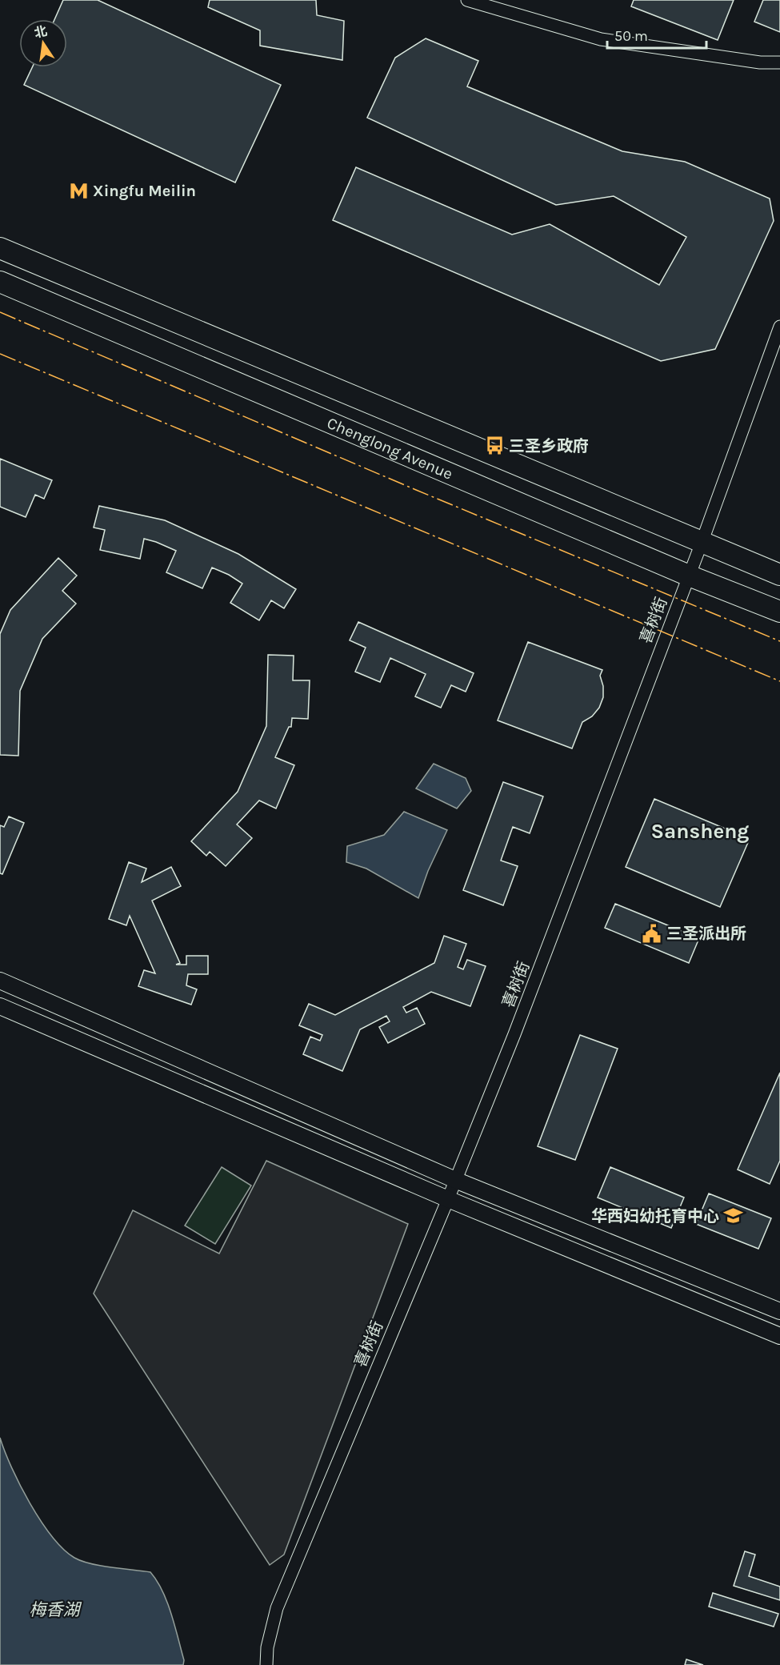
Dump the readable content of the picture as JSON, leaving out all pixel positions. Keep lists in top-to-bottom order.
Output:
{
  "streets": {
    "highway": ["Chenglong Avenue"],
    "street": ["喜树街"]
  },
  "crossings": [
    ["Chenglong Avenue", "喜树街"]
  ],
  "districts": ["Sansheng"],
  "water": ["梅香湖"],
  "places": {
    "metro station": ["Xingfu Meilin"],
    "bus stop": ["三圣乡政府"],
    "public building": ["三圣派出所"],
    "school or university": ["华西妇幼托育中心"]
  },
  "scale_bar": "50 m",
  "north": "top"
}
